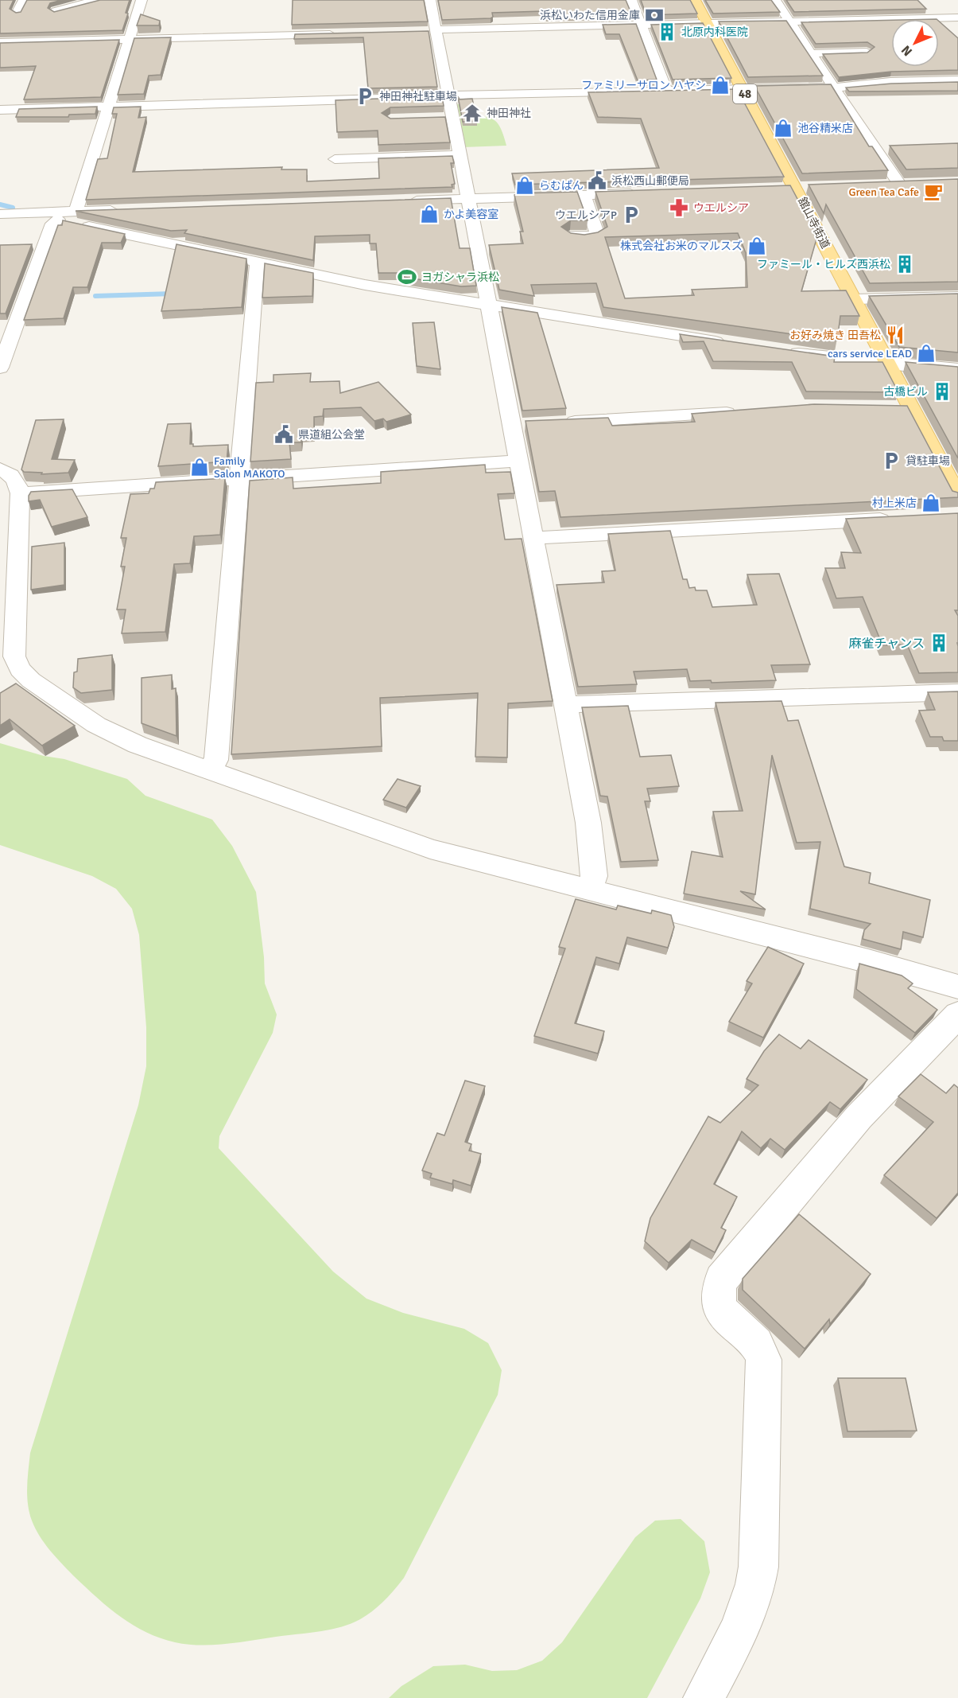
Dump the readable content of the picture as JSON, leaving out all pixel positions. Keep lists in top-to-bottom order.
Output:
{
  "streets": {
    "main road": ["48", "舘山寺街道"]
  },
  "places": {
    "bank": ["浜松いわた信用金庫"],
    "building": [
      "北原内科医院",
      "ファミール・ヒルズ西浜松",
      "古橋ビル",
      "麻雀チャンス"
    ],
    "shop": [
      "ファミリーサロン ハヤシ",
      "池谷精米店",
      "らむぱん",
      "かよ美容室",
      "株式会社お米のマルスズ",
      "cars service LEAD",
      "Family Salon MAKOTO",
      "村上米店"
    ],
    "parking": ["神田神社駐車場", "ウエルシアP", "貸駐車場"],
    "temple": ["神田神社"],
    "public building": ["浜松西山郵便局", "県道組公会堂"],
    "cafe": ["Green Tea Cafe"],
    "pharmacy": ["ウエルシア"],
    "sports": ["ヨガシャラ浜松"],
    "restaurant": ["お好み焼き 田吾松"]
  },
  "north": "bottom left"
}
